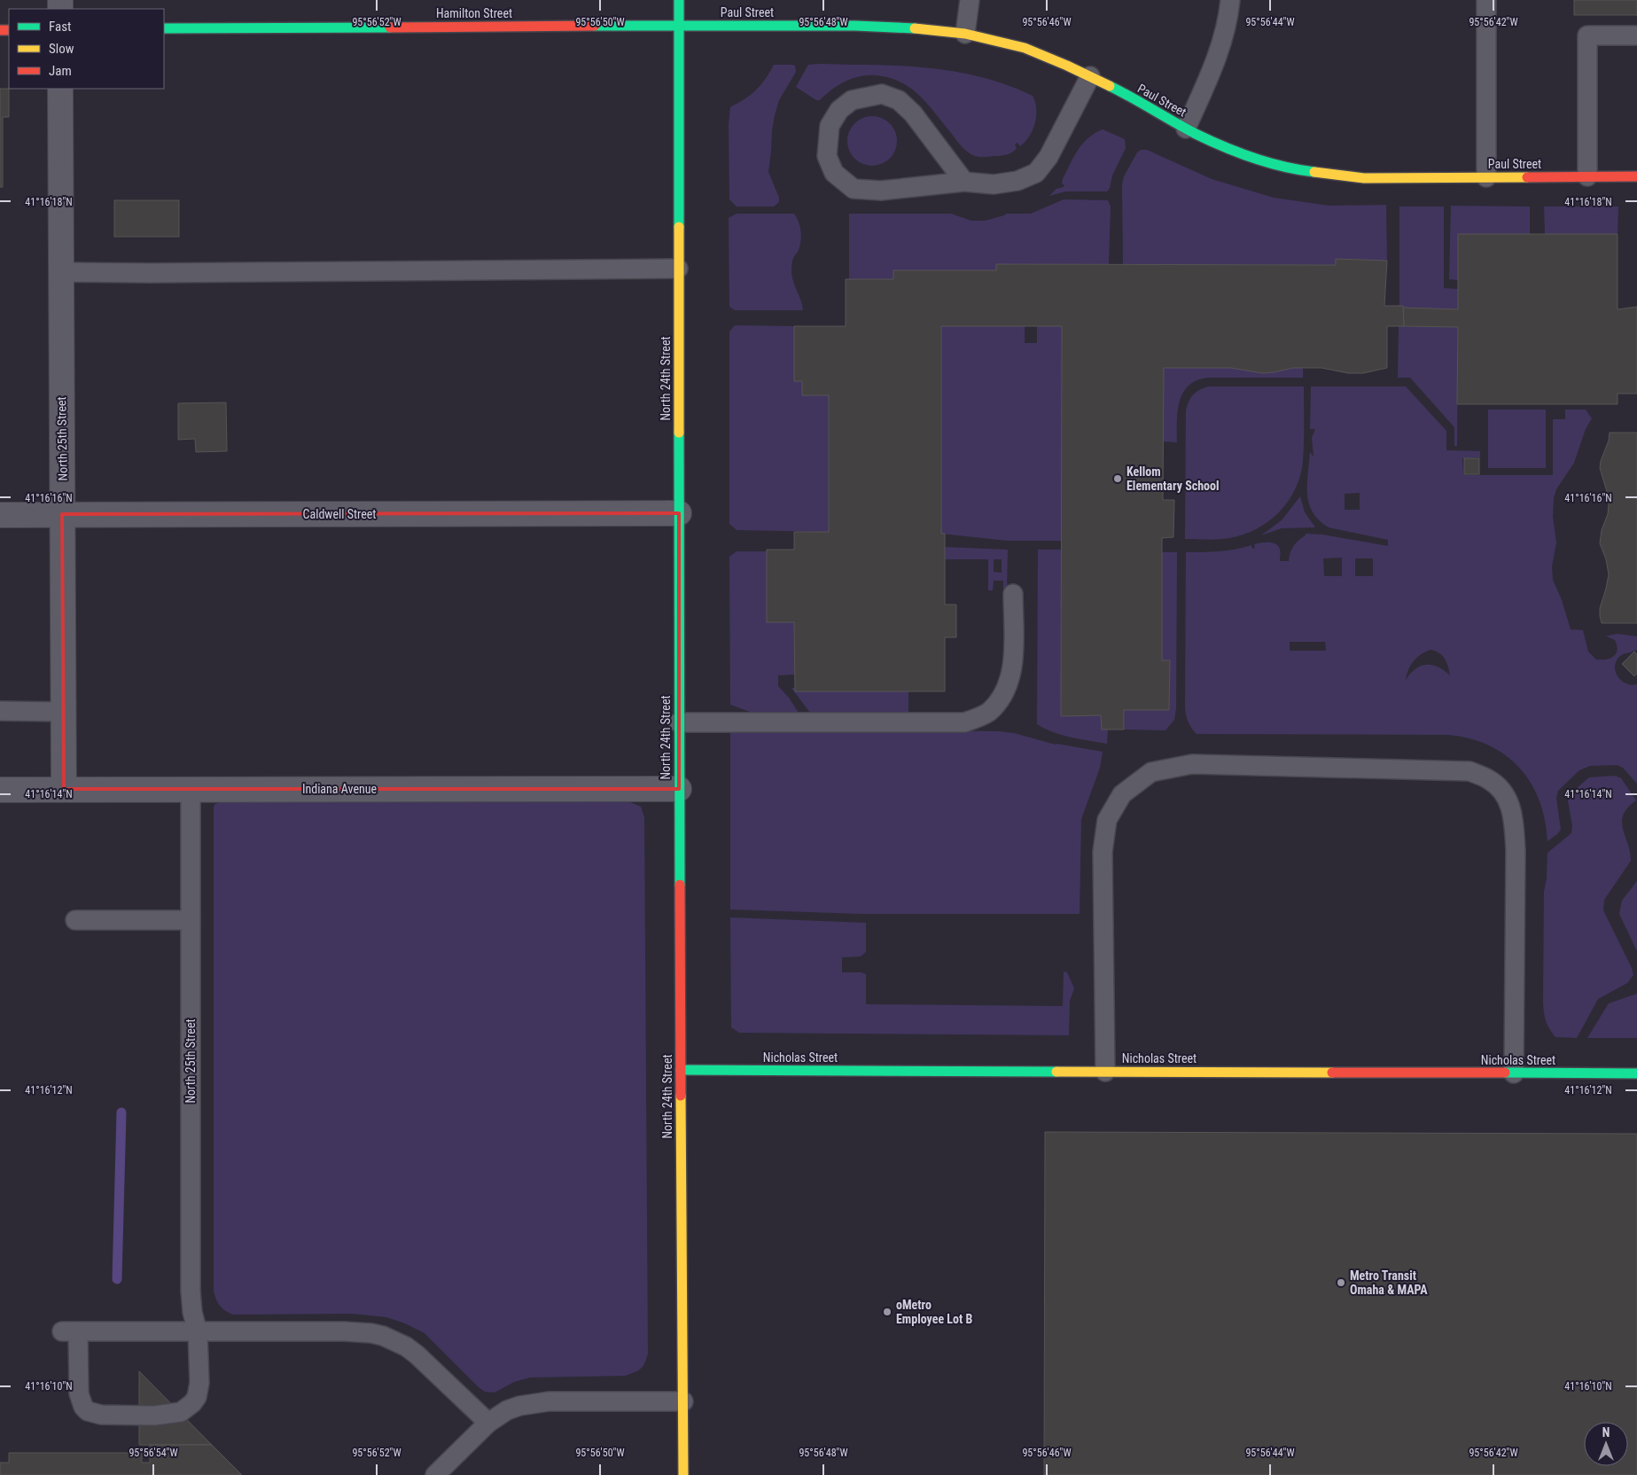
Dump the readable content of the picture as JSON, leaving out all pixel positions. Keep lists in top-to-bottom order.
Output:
{
  "streets": {
    "main road": [
      "Paul Street",
      "Hamilton Street",
      "North 24th Street",
      "Nicholas Street"
    ],
    "street": ["North 25th Street", "Caldwell Street", "Indiana Avenue"]
  },
  "crossings": [
    ["Paul Street", "Hamilton Street"],
    ["Paul Street", "North 24th Street"],
    ["Hamilton Street", "North 24th Street"],
    ["North 24th Street", "Caldwell Street"],
    ["North 24th Street", "Indiana Avenue"],
    ["North 24th Street", "Nicholas Street"],
    ["North 25th Street", "Caldwell Street"],
    ["North 25th Street", "Indiana Avenue"]
  ],
  "places": ["Kellom Elementary School", "Metro Transit Omaha & MAPA", "oMetro Employee Lot B"],
  "legend": ["Fast", "Slow", "Jam"],
  "north": "top",
  "coordinates": [
    "95°56'52\"W",
    "95°56'50\"W",
    "95°56'48\"W",
    "95°56'46\"W",
    "95°56'44\"W",
    "95°56'42\"W",
    "41°16'18\"N",
    "41°16'16\"N",
    "41°16'14\"N",
    "41°16'12\"N",
    "41°16'10\"N",
    "95°56'54\"W"
  ]
}
